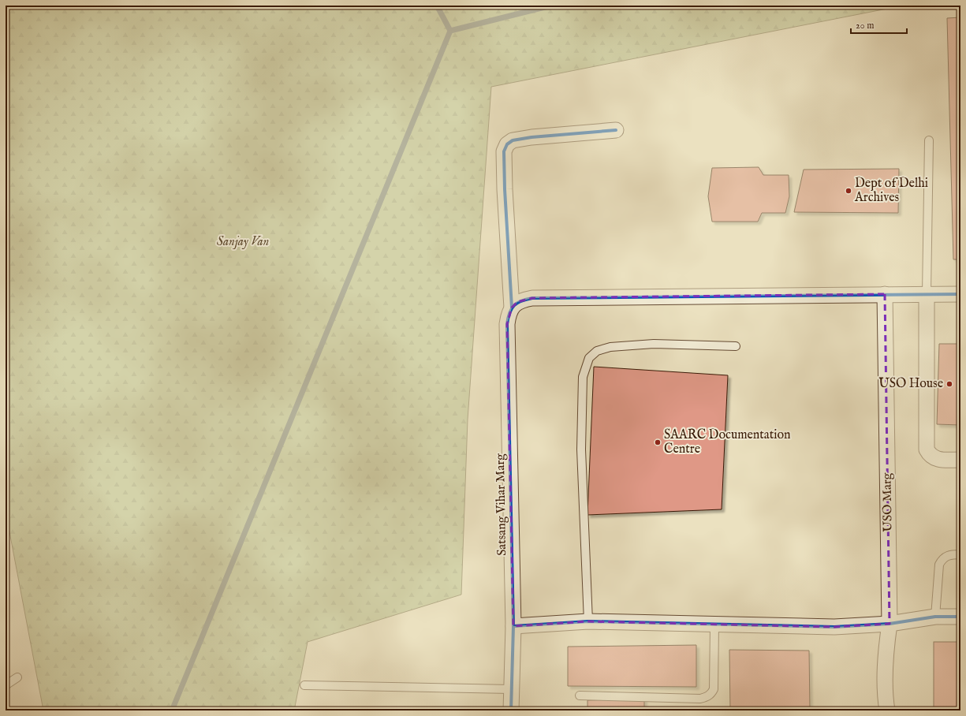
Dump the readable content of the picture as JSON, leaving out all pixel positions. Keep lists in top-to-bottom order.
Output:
{
  "streets": {
    "street": ["USO Marg", "Satsang Vihar Marg"]
  },
  "parks": ["Sanjay Van"],
  "places": ["Dept of Delhi Archives", "USO House", "SAARC Documentation Centre"],
  "scale_bar": "20 m"
}
